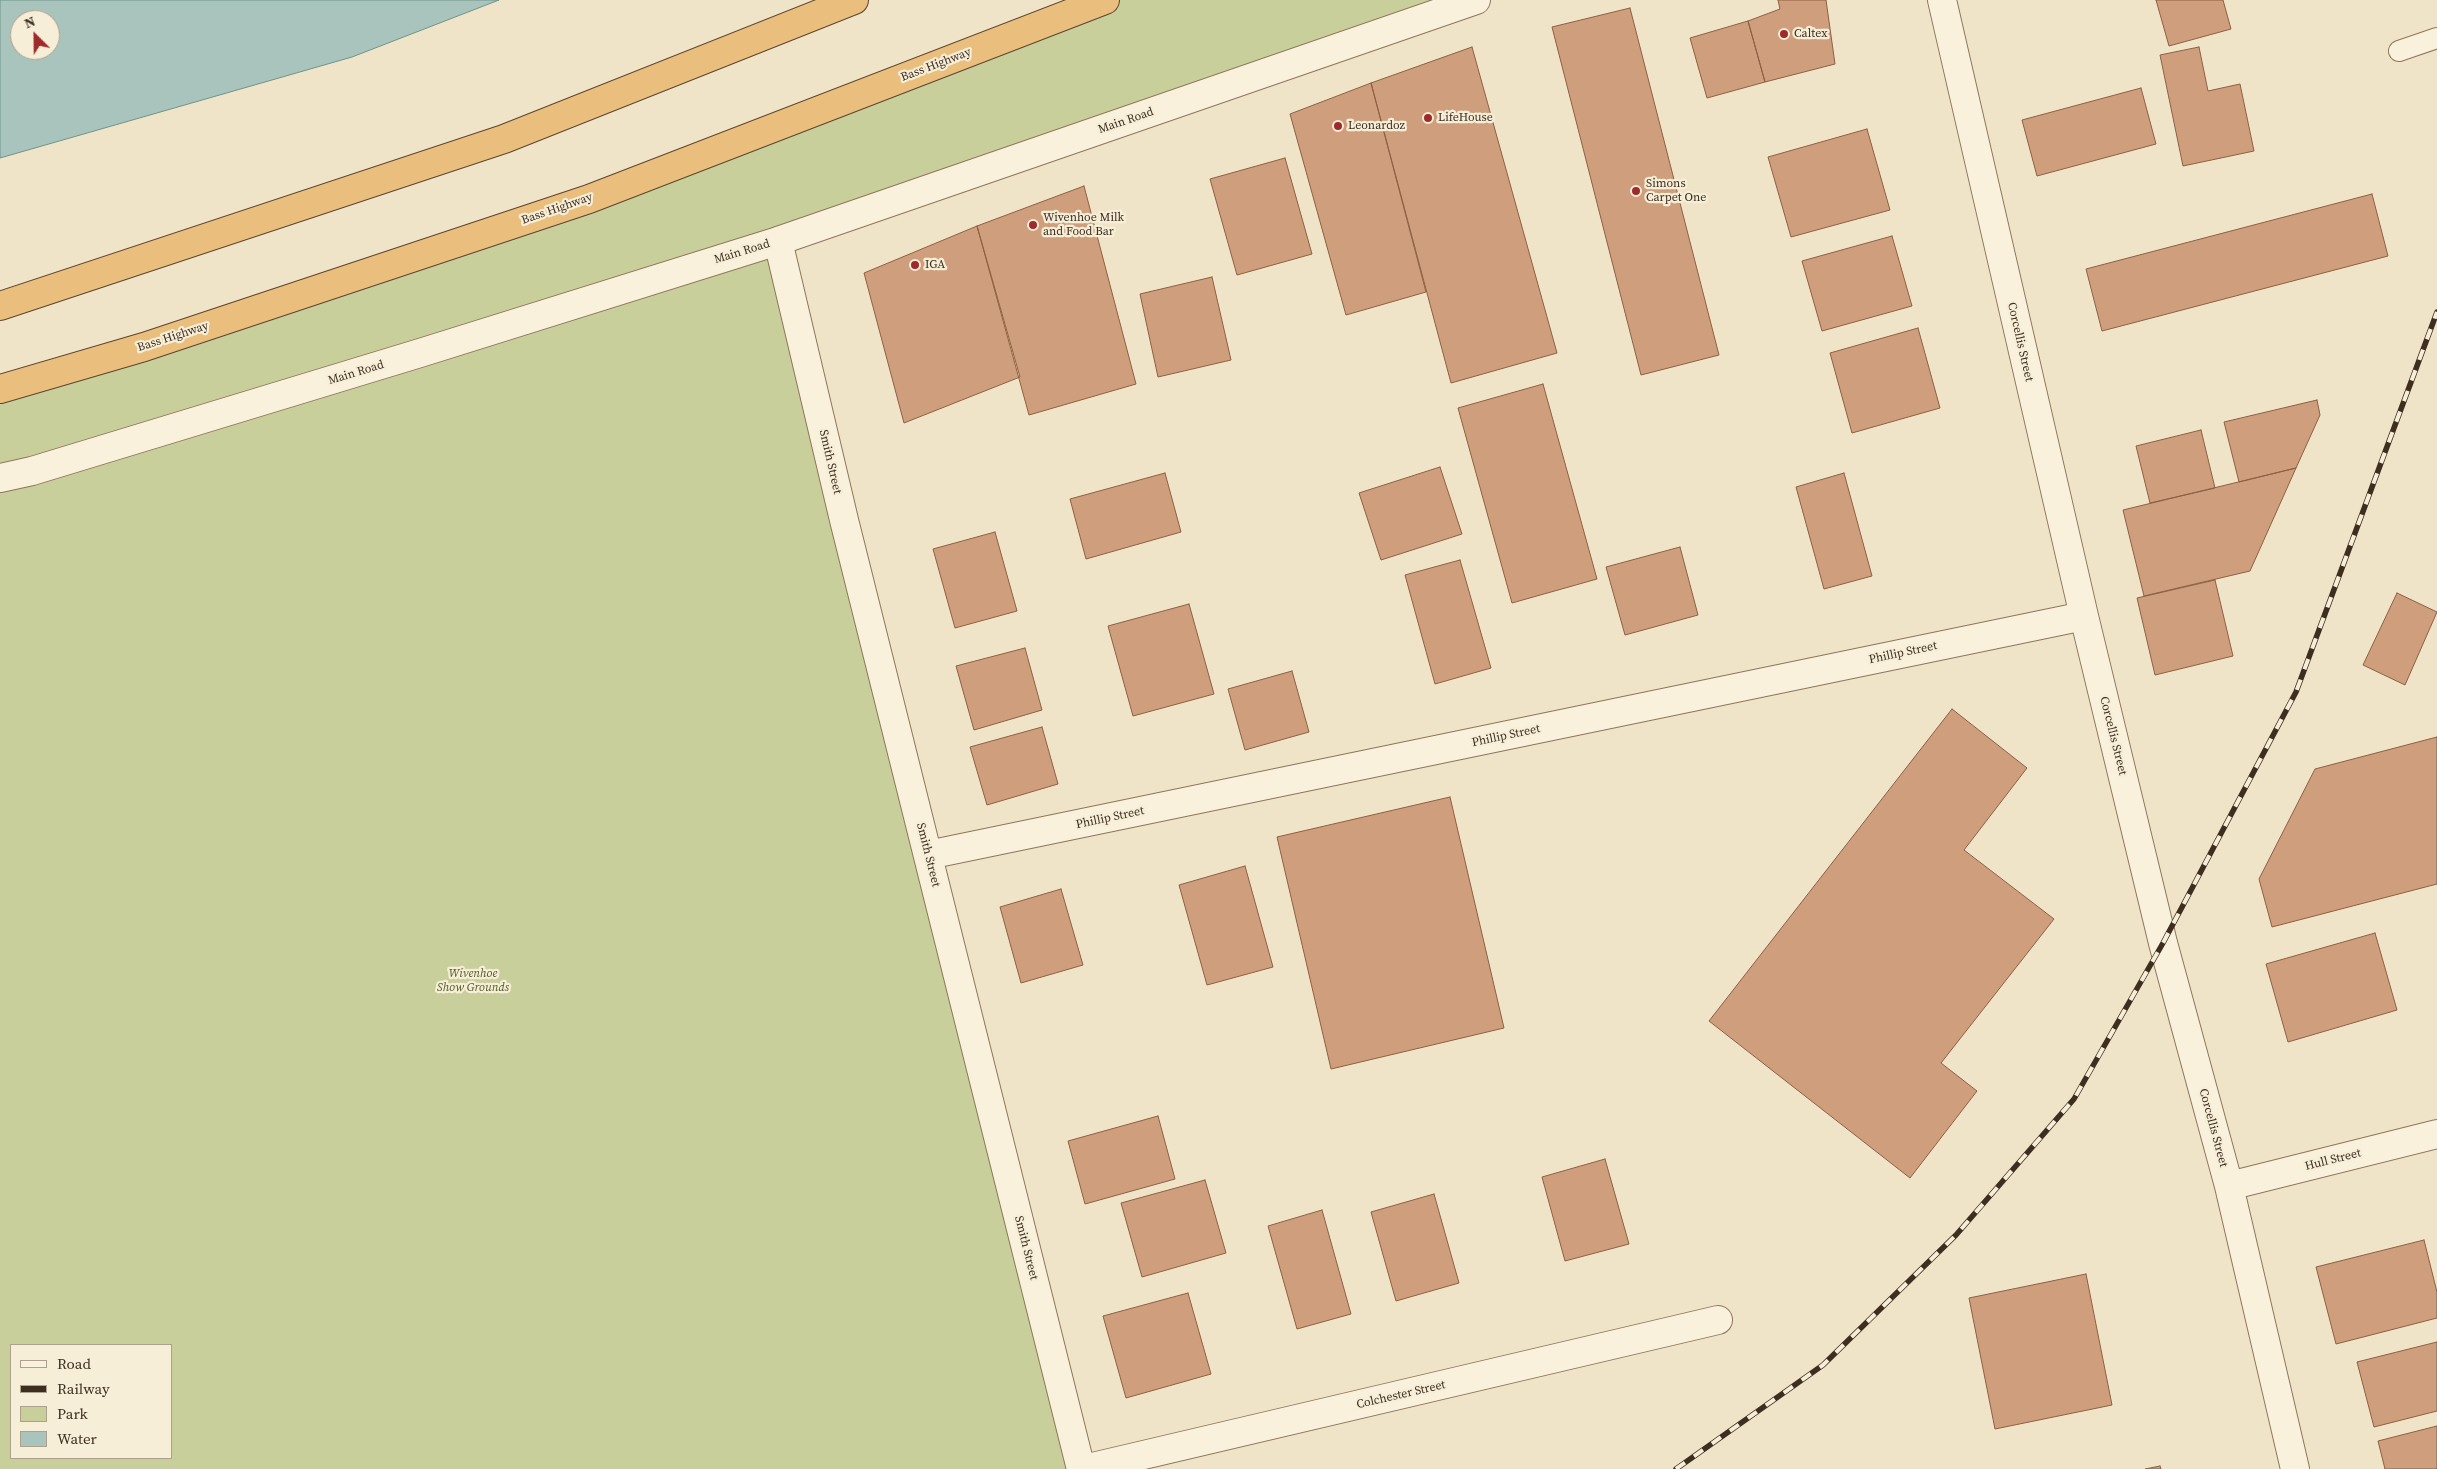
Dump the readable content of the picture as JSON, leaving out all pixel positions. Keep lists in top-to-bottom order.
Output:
{
  "streets": {
    "highway": ["Bass Highway"],
    "street": [
      "Main Road",
      "Corcellis Street",
      "Smith Street",
      "Phillip Street",
      "Hull Street",
      "Colchester Street"
    ]
  },
  "crossings": [
    ["Main Road", "Smith Street"],
    ["Corcellis Street", "Phillip Street"],
    ["Corcellis Street", "Hull Street"],
    ["Smith Street", "Phillip Street"],
    ["Smith Street", "Colchester Street"]
  ],
  "parks": ["Wivenhoe Show Grounds"],
  "places": [
    "Caltex",
    "LifeHouse",
    "Leonardoz",
    "Simons Carpet One",
    "Wivenhoe Milk and Food Bar",
    "IGA"
  ],
  "legend": [
    "Road",
    "Railway",
    "Park",
    "Water"
  ],
  "north": "top left"
}
